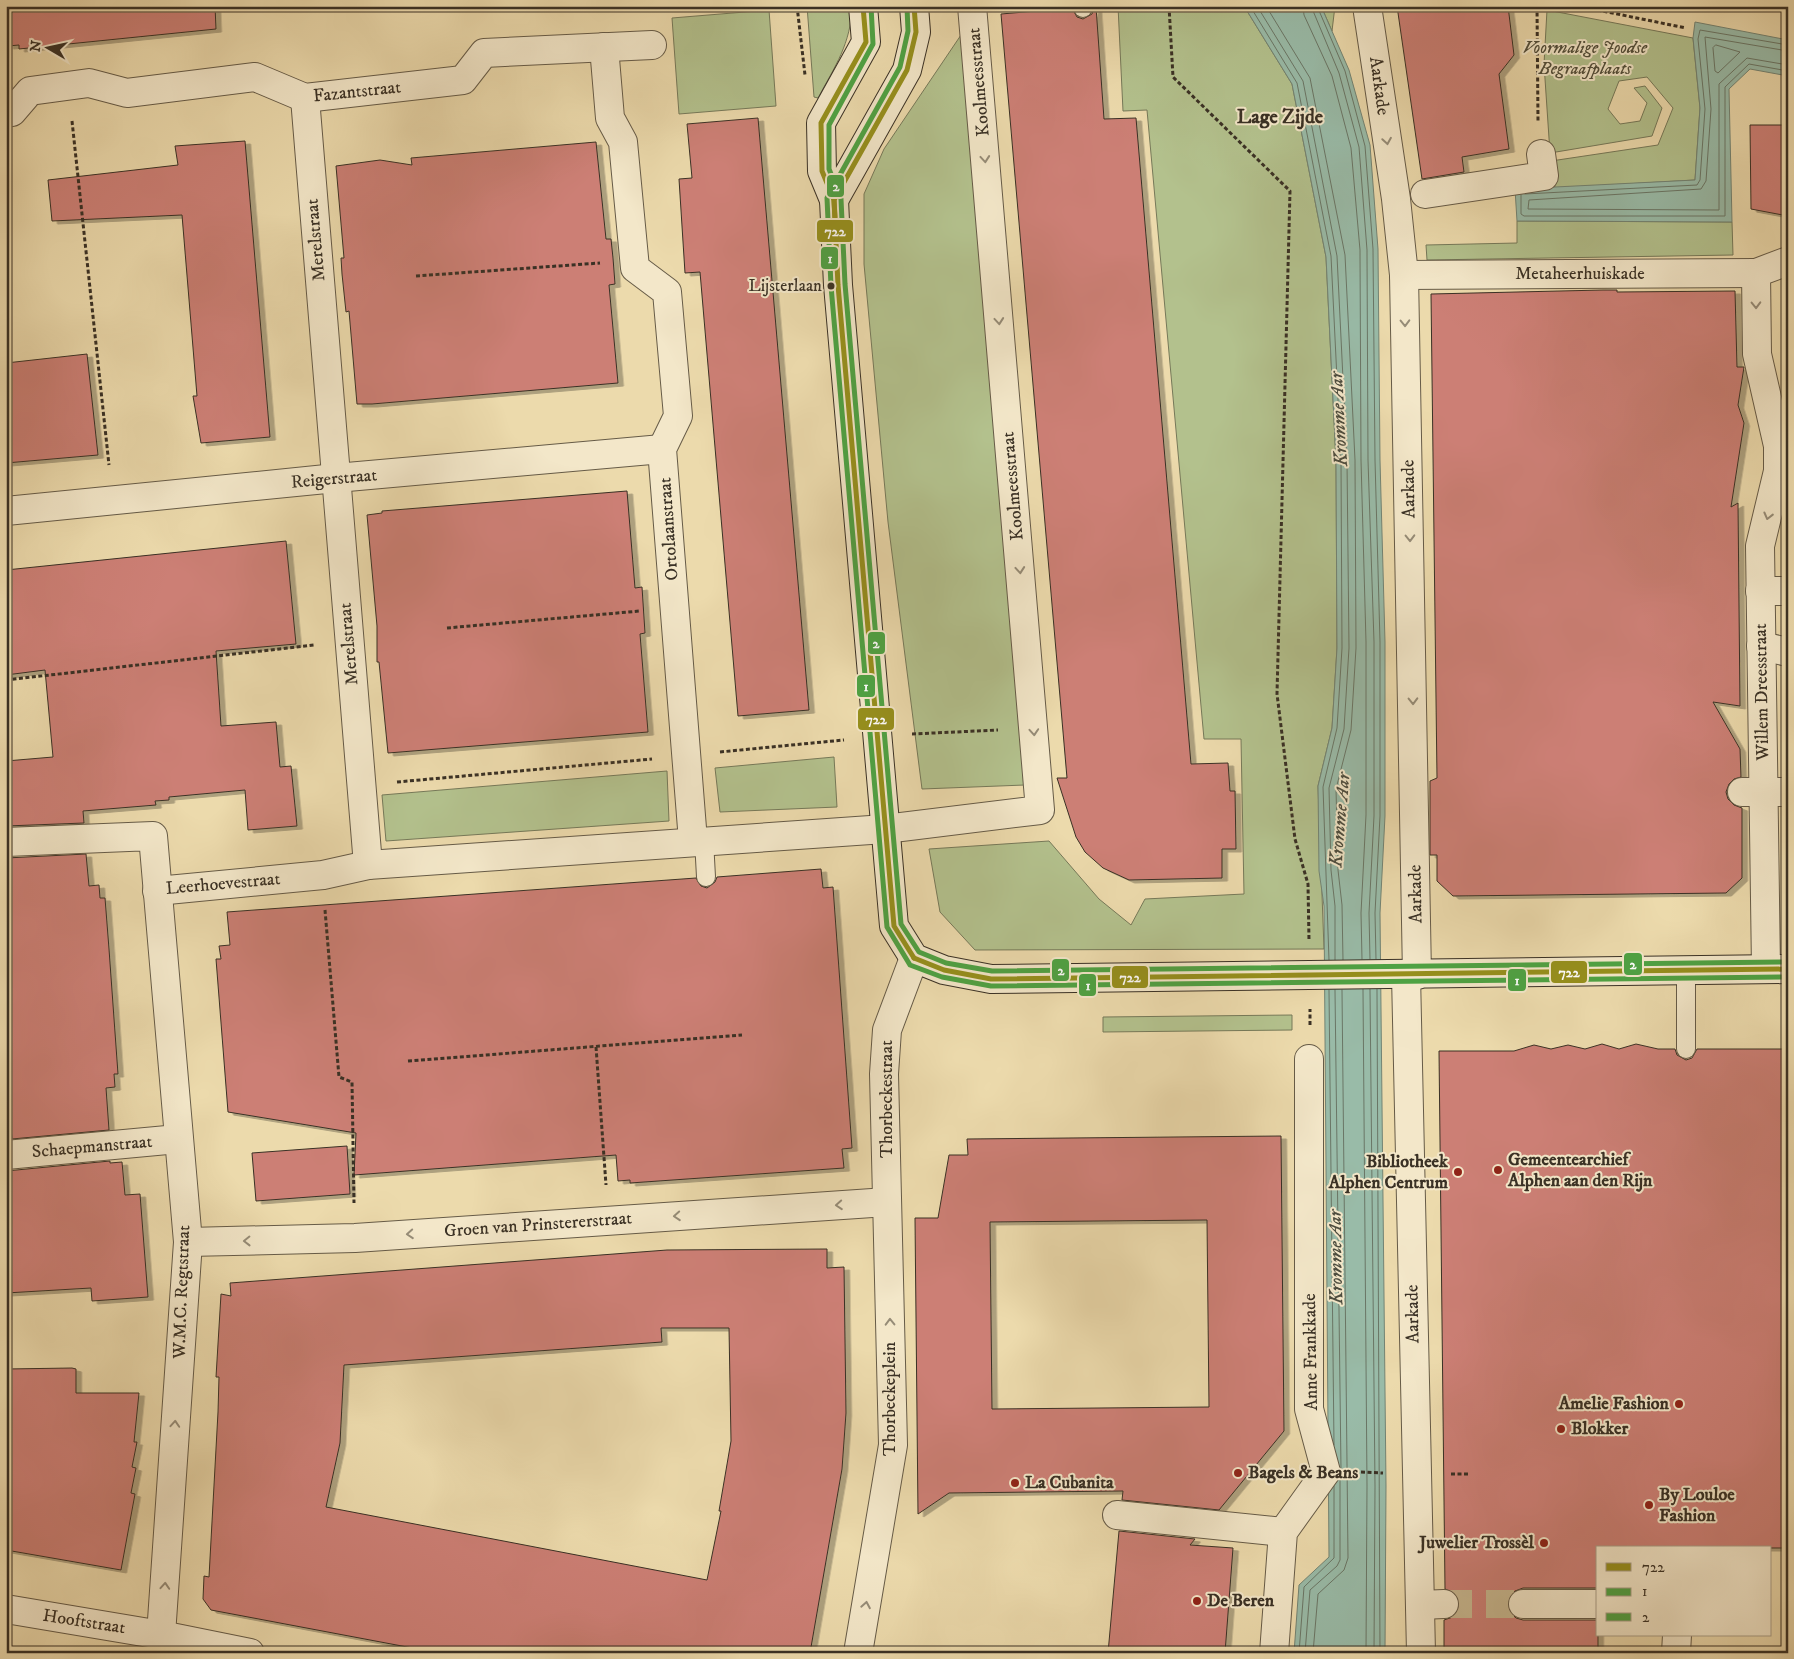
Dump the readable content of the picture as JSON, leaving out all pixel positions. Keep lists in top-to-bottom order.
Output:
{
  "streets": {
    "street": [
      "Koolmeesstraat",
      "Aarkade",
      "Fazantstraat",
      "Merelstraat",
      "Metaheerhuiskade",
      "Reigerstraat",
      "Ortolaanstraat",
      "Willem Dreesstraat",
      "Leerhoevestraat",
      "Thorbeckestraat",
      "Schaepmanstraat",
      "Groen van Prinstererstraat",
      "W.M.C. Regtstraat",
      "Anne Frankkade",
      "Thorbeckeplein",
      "Hooftstraat"
    ]
  },
  "crossings": [
    ["Aarkade", "Metaheerhuiskade"],
    ["Fazantstraat", "Merelstraat"],
    ["Merelstraat", "Reigerstraat"],
    ["Merelstraat", "Leerhoevestraat"],
    ["Metaheerhuiskade", "Willem Dreesstraat"],
    ["Reigerstraat", "Ortolaanstraat"],
    ["Leerhoevestraat", "W.M.C. Regtstraat"],
    ["Thorbeckestraat", "Groen van Prinstererstraat"],
    ["Thorbeckestraat", "Thorbeckeplein"],
    ["Schaepmanstraat", "W.M.C. Regtstraat"],
    ["Groen van Prinstererstraat", "W.M.C. Regtstraat"],
    ["Groen van Prinstererstraat", "Thorbeckeplein"],
    ["W.M.C. Regtstraat", "Hooftstraat"]
  ],
  "one_way": [
    "Aarkade",
    "Willem Dreesstraat",
    "Groen van Prinstererstraat",
    "W.M.C. Regtstraat",
    "Thorbeckeplein"
  ],
  "districts": ["Lage Zijde"],
  "water": ["Kromme Aar"],
  "parks": ["Voormalige Joodse Begraafplaats"],
  "places": [
    "Lijsterlaan",
    "Gemeentearchief Alphen aan den Rijn",
    "Bibliotheek Alphen Centrum",
    "Amelie Fashion",
    "Blokker",
    "Bagels & Beans",
    "La Cubanita",
    "By Louloe Fashion",
    "Juwelier Trossèl",
    "De Beren"
  ],
  "lines": ["transit line 722", "transit line 2", "transit line 1"],
  "legend": ["722", "1", "2"],
  "north": "left"
}
